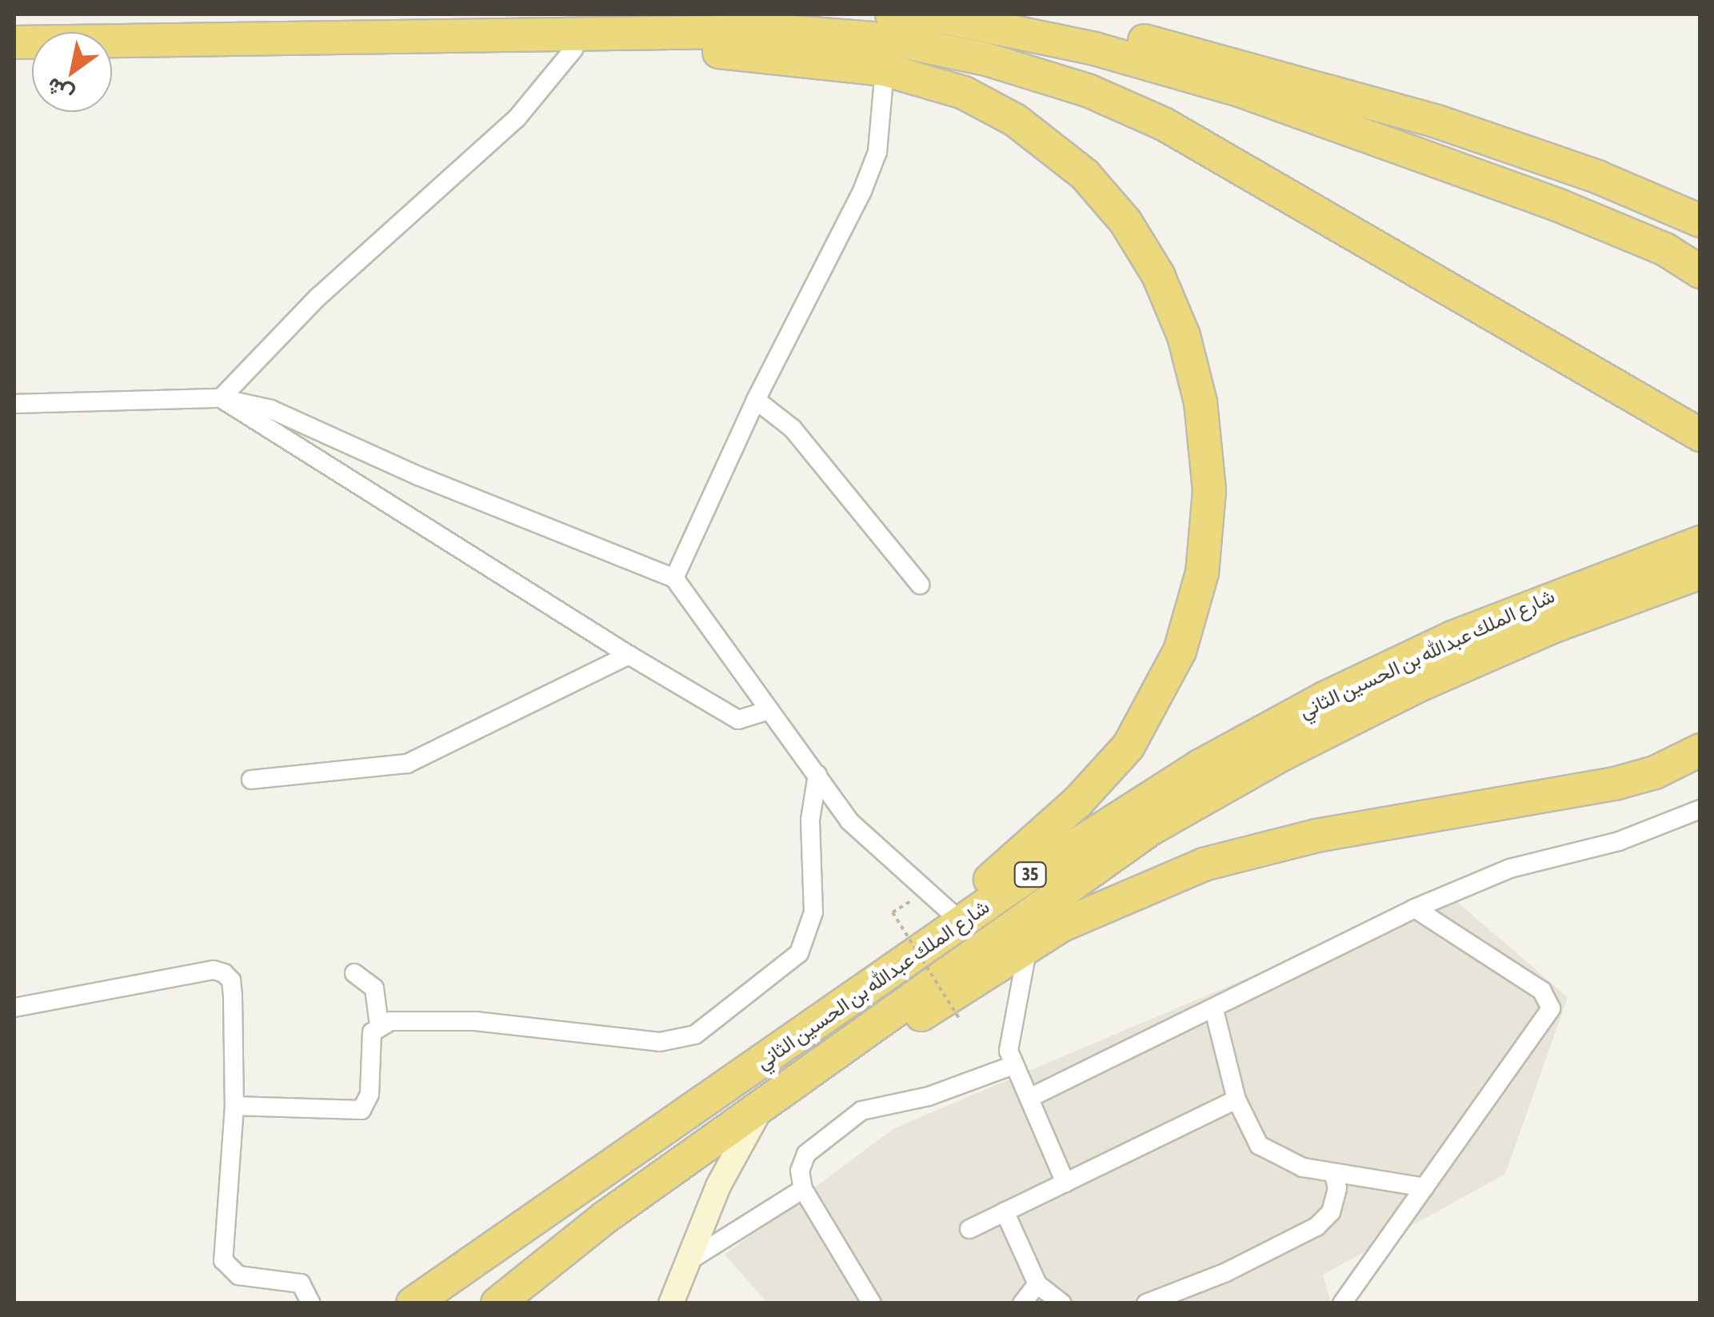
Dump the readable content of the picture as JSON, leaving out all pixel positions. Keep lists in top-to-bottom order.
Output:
{
  "streets": {
    "highway": ["شارع الملك عبدالله بن الحسين الثاني", "35"]
  },
  "north": "bottom left"
}
